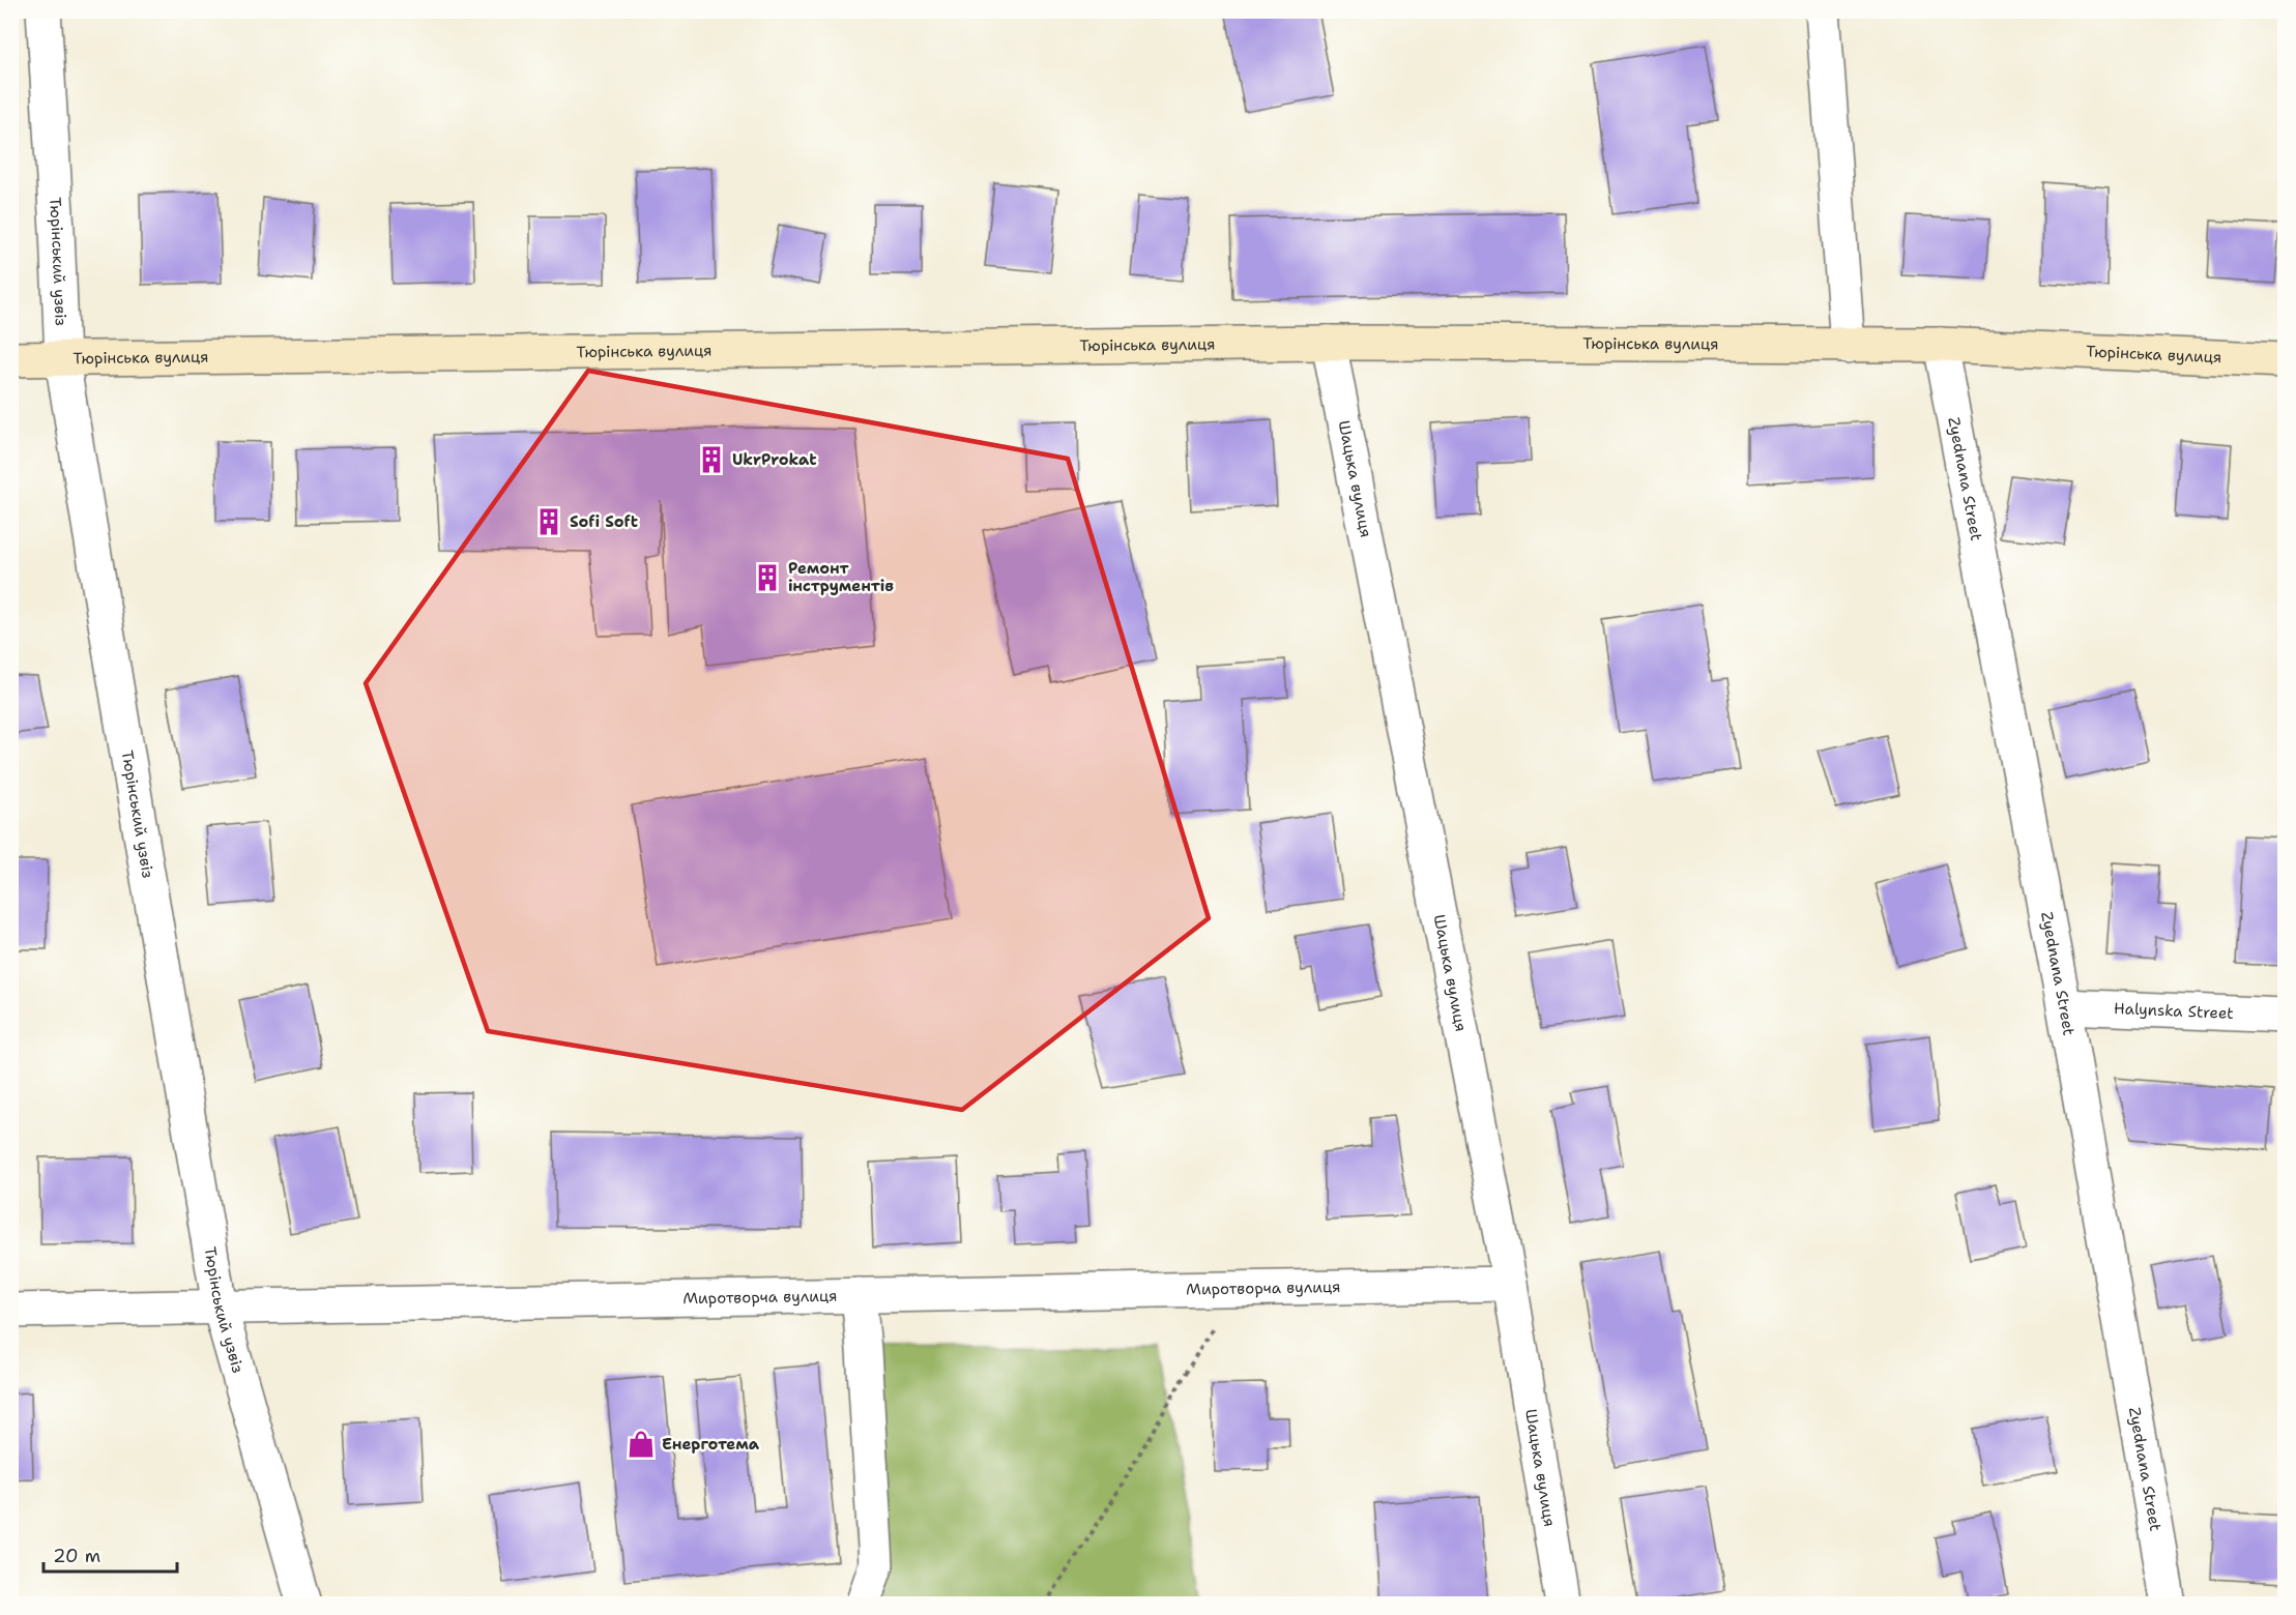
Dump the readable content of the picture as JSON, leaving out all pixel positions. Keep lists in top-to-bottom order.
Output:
{
  "streets": {
    "main road": ["Тюрінська вулиця"],
    "street": [
      "Тюрінський узвіз",
      "Шацька вулиця",
      "Zyednana Street",
      "Halynska Street",
      "Миротворча вулиця"
    ]
  },
  "crossings": [
    ["Тюрінський узвіз", "Тюрінська вулиця"],
    ["Тюрінський узвіз", "Миротворча вулиця"],
    ["Тюрінська вулиця", "Шацька вулиця"],
    ["Тюрінська вулиця", "Zyednana Street"],
    ["Шацька вулиця", "Миротворча вулиця"],
    ["Zyednana Street", "Halynska Street"]
  ],
  "places": {
    "building": ["UkrProkat", "Sofi Soft", "Ремонт інструментів"],
    "shop": ["Енерготема"]
  },
  "scale_bar": "20 m"
}
